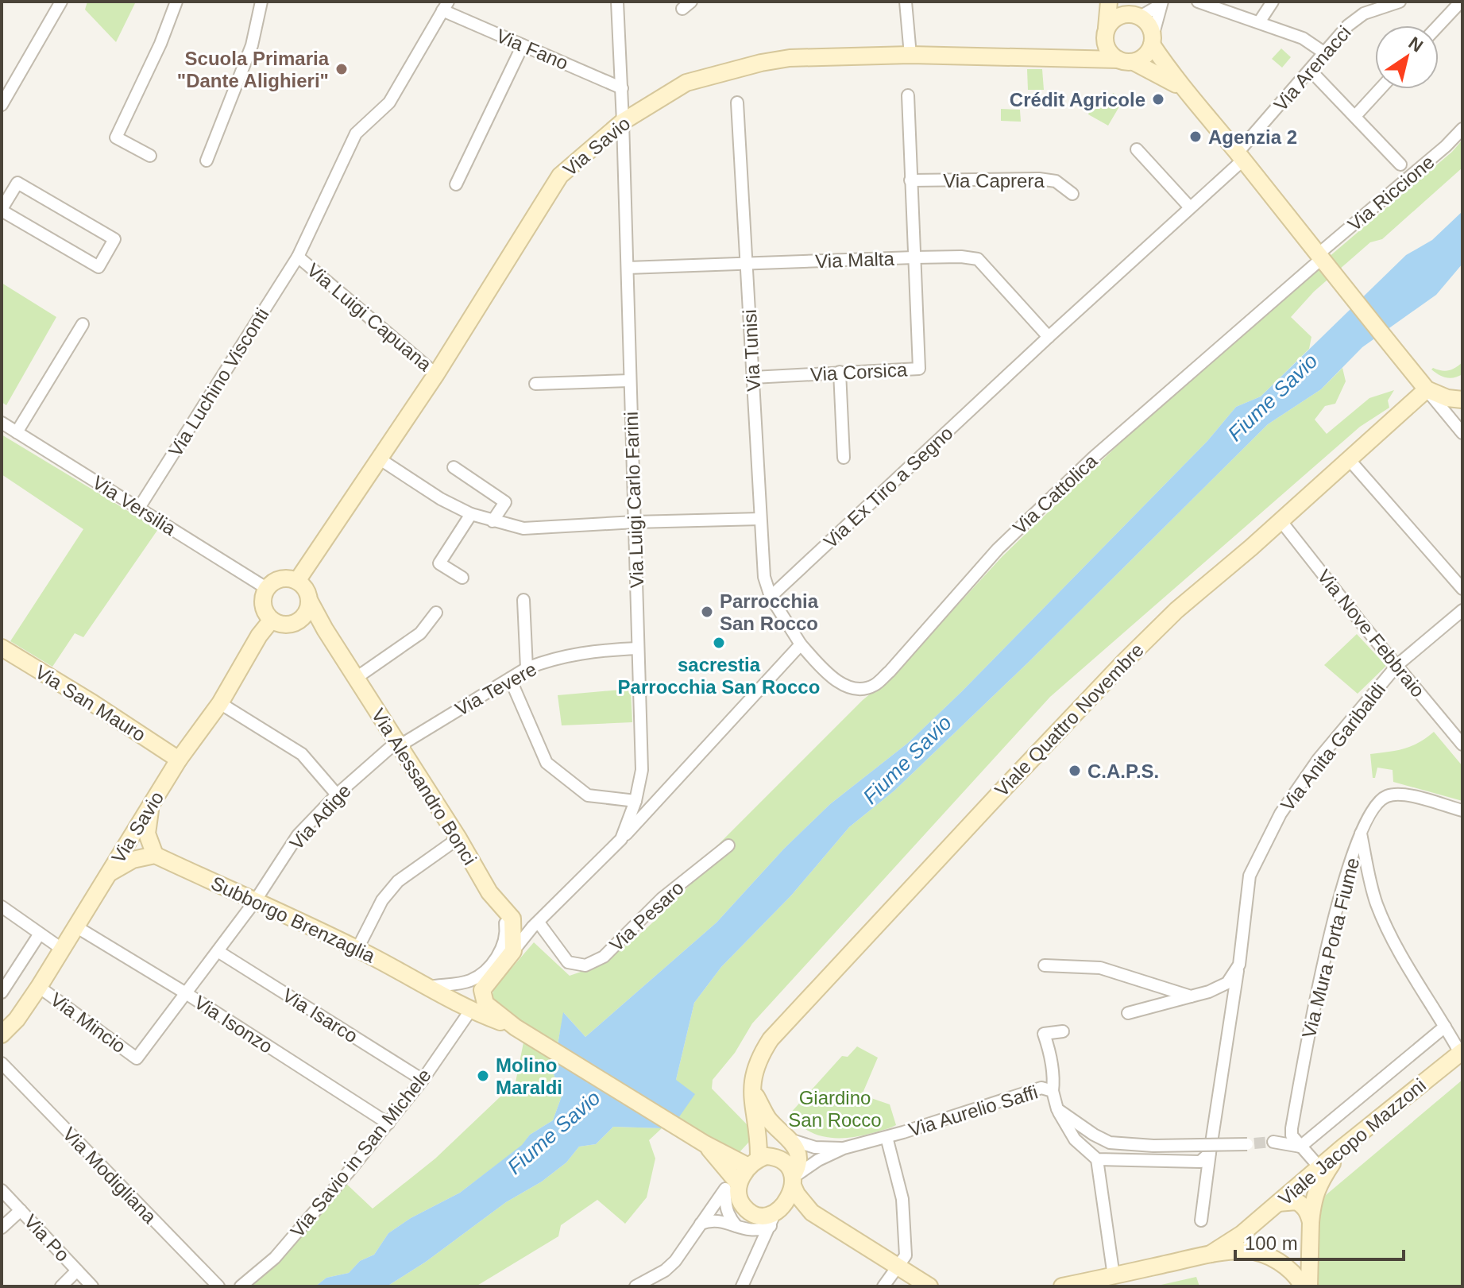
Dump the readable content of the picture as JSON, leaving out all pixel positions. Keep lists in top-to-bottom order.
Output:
{
  "streets": {
    "street": [
      "Via Fano",
      "Via Arenacci",
      "Via Savio",
      "Via Caprera",
      "Via Riccione",
      "Via Malta",
      "Via Luigi Capuana",
      "Via Tunisi",
      "Via Corsica",
      "Via Luchino Visconti",
      "Via Ex Tiro a Segno",
      "Via Cattolica",
      "Via Luigi Carlo Farini",
      "Via Versilia",
      "Via Nove Febbraio",
      "Via Tevere",
      "Via San Mauro",
      "Viale Quattro Novembre",
      "Via Anita Garibaldi",
      "Via Alessandro Bonci",
      "Via Adige",
      "Via Pesaro",
      "Subborgo Brenzaglia",
      "Via Mura Porta Fiume",
      "Via Isarco",
      "Via Mincio",
      "Via Isonzo",
      "Via Aurelio Saffi",
      "Viale Jacopo Mazzoni",
      "Via Savio in San Michele",
      "Via Modigliana",
      "Via Po"
    ]
  },
  "crossings": [
    ["Via Fano", "Via Luigi Capuana"],
    ["Via Fano", "Via Luigi Carlo Farini"],
    ["Via Arenacci", "Via Ex Tiro a Segno"],
    ["Via Savio", "Via Luigi Capuana"],
    ["Via Savio", "Via Luigi Carlo Farini"],
    ["Via Savio", "Via Versilia"],
    ["Via Savio", "Via San Mauro"],
    ["Via Savio", "Via Alessandro Bonci"],
    ["Via Savio", "Via Mincio"],
    ["Via Savio", "Via Isonzo"],
    ["Via Caprera", "Via Corsica"],
    ["Via Riccione", "Via Cattolica"],
    ["Via Malta", "Via Tunisi"],
    ["Via Malta", "Via Corsica"],
    ["Via Malta", "Via Ex Tiro a Segno"],
    ["Via Malta", "Via Luigi Carlo Farini"],
    ["Via Luigi Capuana", "Via Luchino Visconti"],
    ["Via Tunisi", "Via Corsica"],
    ["Via Tunisi", "Via Ex Tiro a Segno"],
    ["Via Luchino Visconti", "Via Versilia"],
    ["Via Luigi Carlo Farini", "Via Tevere"],
    ["Via Luigi Carlo Farini", "Via Pesaro"],
    ["Via Luigi Carlo Farini", "Subborgo Brenzaglia"],
    ["Via Versilia", "Via Alessandro Bonci"],
    ["Via Nove Febbraio", "Viale Quattro Novembre"],
    ["Via Nove Febbraio", "Via Anita Garibaldi"],
    ["Via Tevere", "Via Alessandro Bonci"],
    ["Via Tevere", "Via Adige"],
    ["Viale Quattro Novembre", "Via Aurelio Saffi"],
    ["Via Alessandro Bonci", "Via Adige"],
    ["Via Adige", "Subborgo Brenzaglia"],
    ["Via Adige", "Via Isarco"],
    ["Via Adige", "Via Mincio"],
    ["Via Adige", "Via Isonzo"],
    ["Subborgo Brenzaglia", "Via Savio in San Michele"],
    ["Via Mura Porta Fiume", "Viale Jacopo Mazzoni"],
    ["Via Isarco", "Via Savio in San Michele"],
    ["Via Isonzo", "Via Savio in San Michele"]
  ],
  "water": ["Fiume Savio"],
  "parks": ["Giardino San Rocco"],
  "places": [
    "Scuola Primaria \"Dante Alighieri\"",
    "Crédit Agricole",
    "Agenzia 2",
    "Parrocchia San Rocco",
    "sacrestia Parrocchia San Rocco",
    "C.A.P.S.",
    "Molino Maraldi"
  ],
  "scale_bar": "100 m",
  "north": "top right"
}
